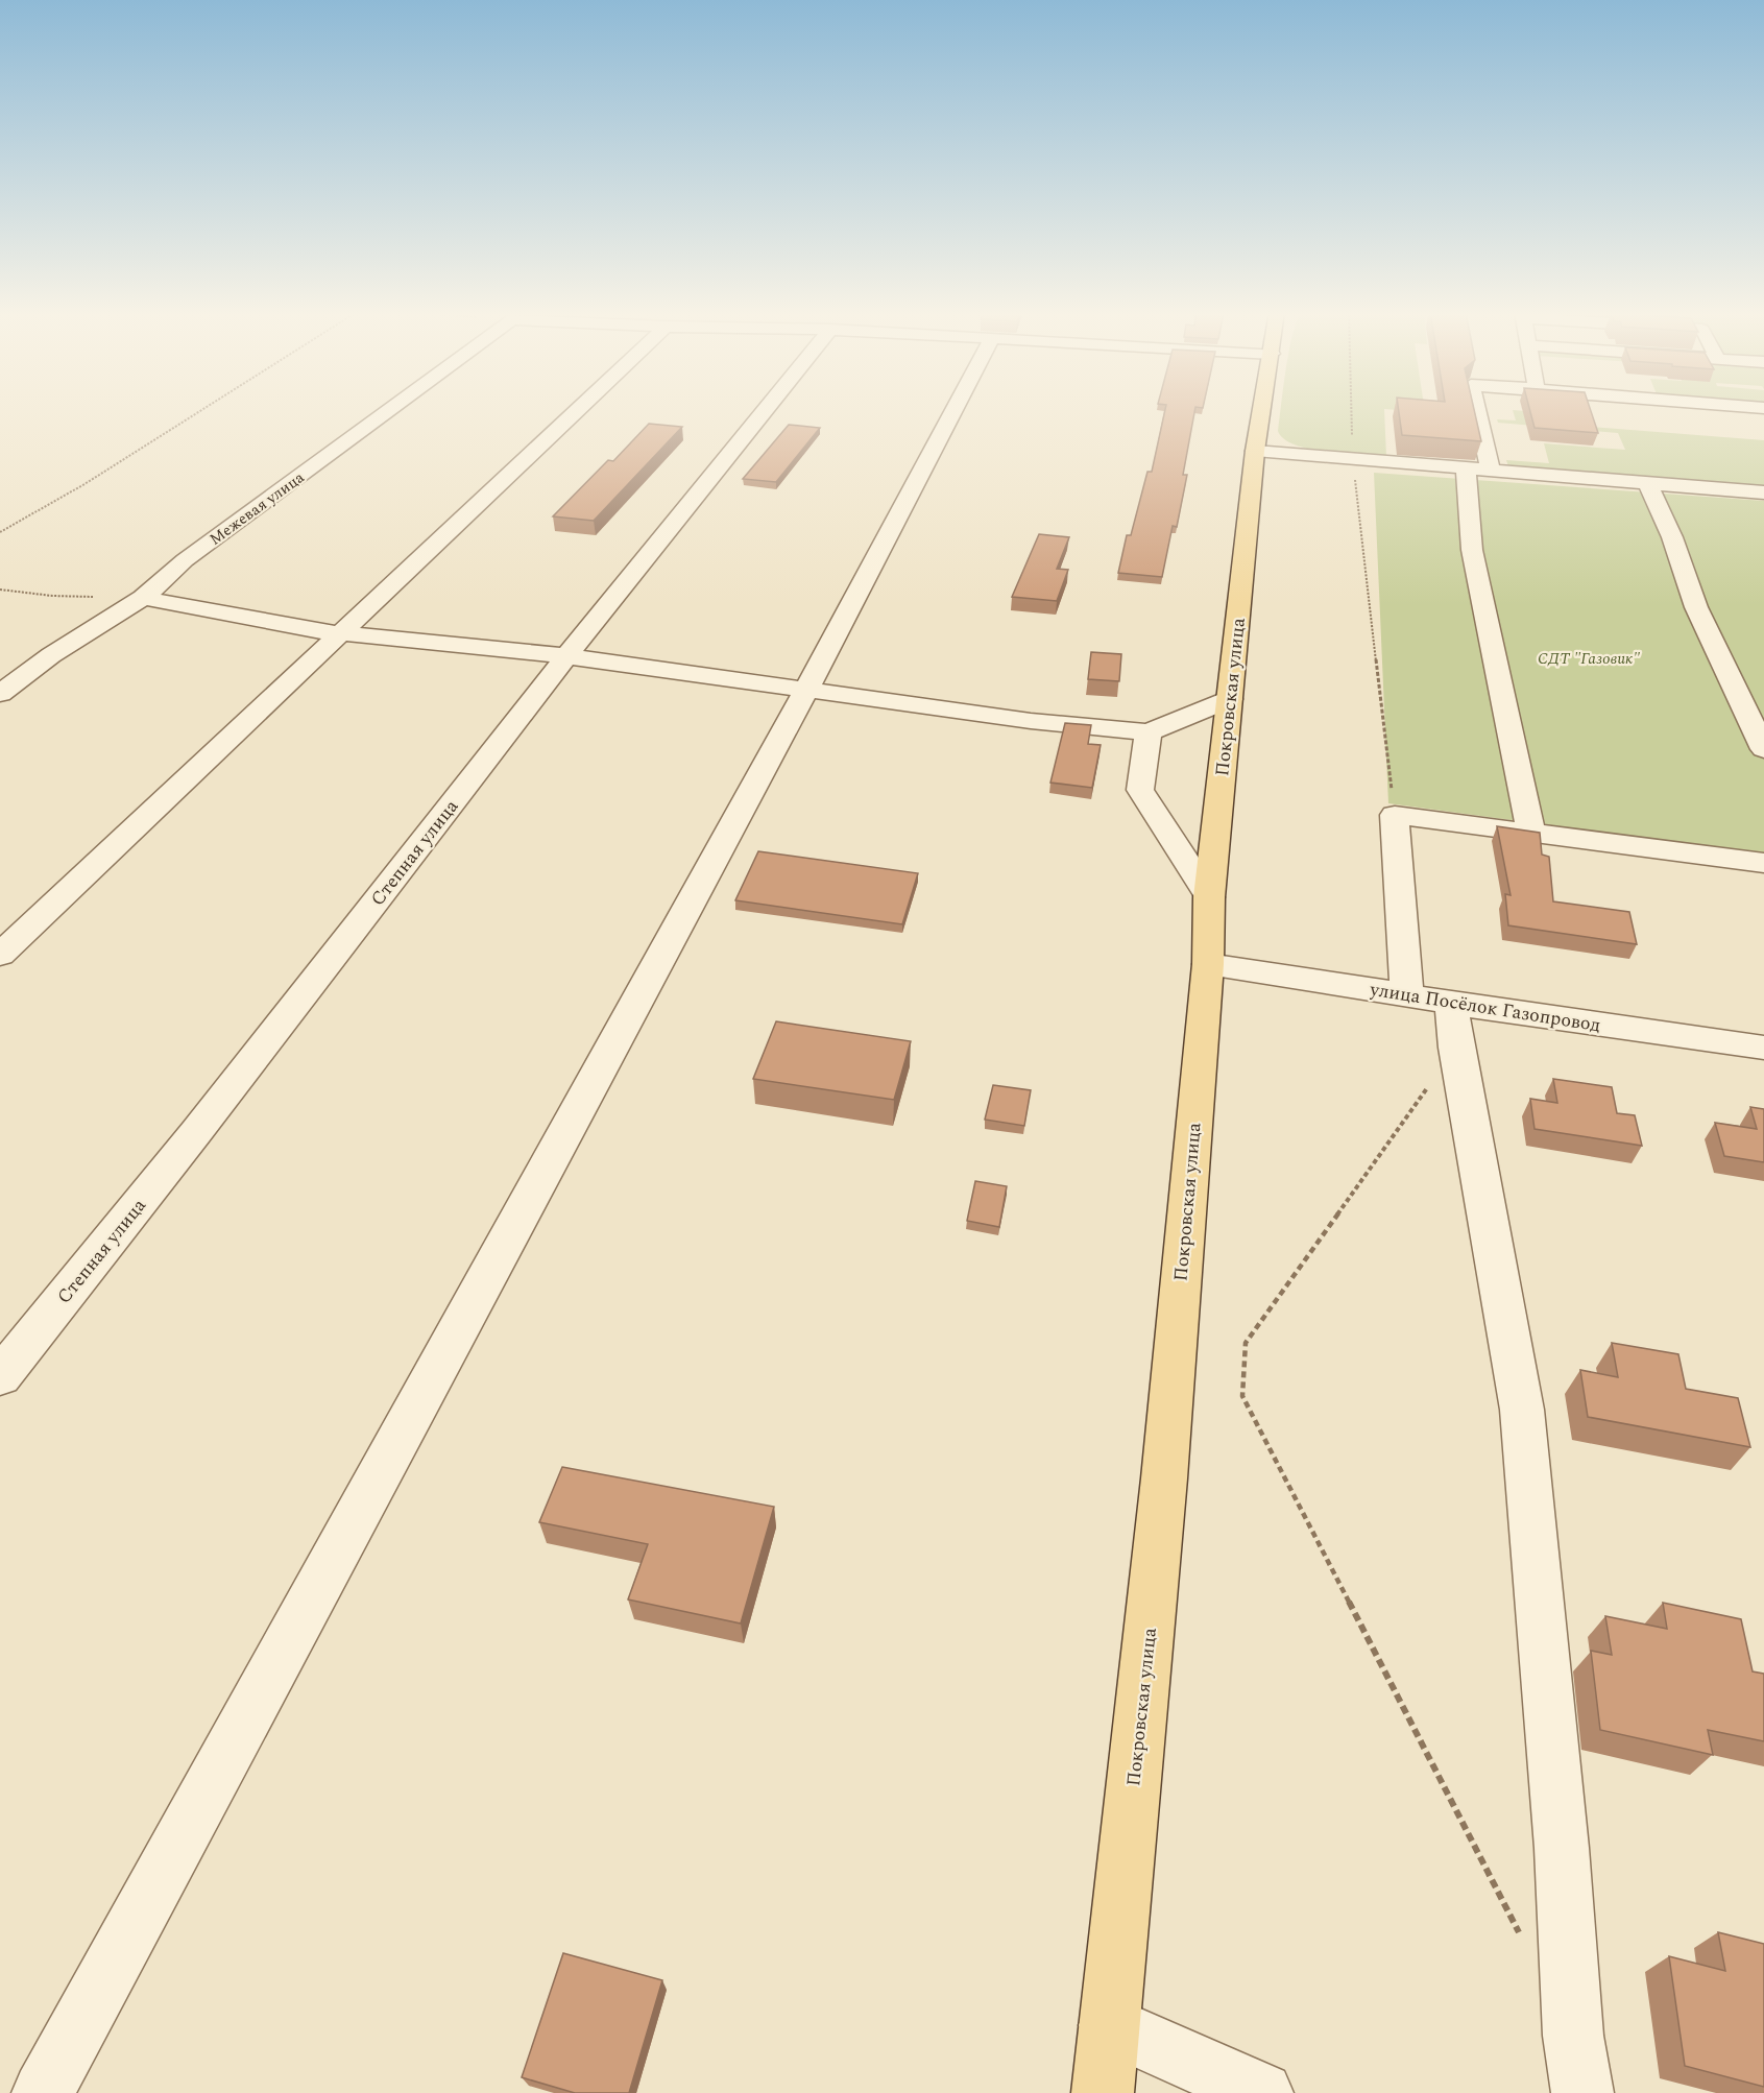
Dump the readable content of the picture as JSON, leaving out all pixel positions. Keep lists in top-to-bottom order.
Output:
{
  "streets": {
    "main road": ["Покровская улица"],
    "street": ["Межевая улица", "Степная улица", "улица Посёлок Газопровод"]
  },
  "crossings": [
    ["Покровская улица", "улица Посёлок Газопровод"]
  ],
  "parks": ["СДТ \"Газовик\""]
}
